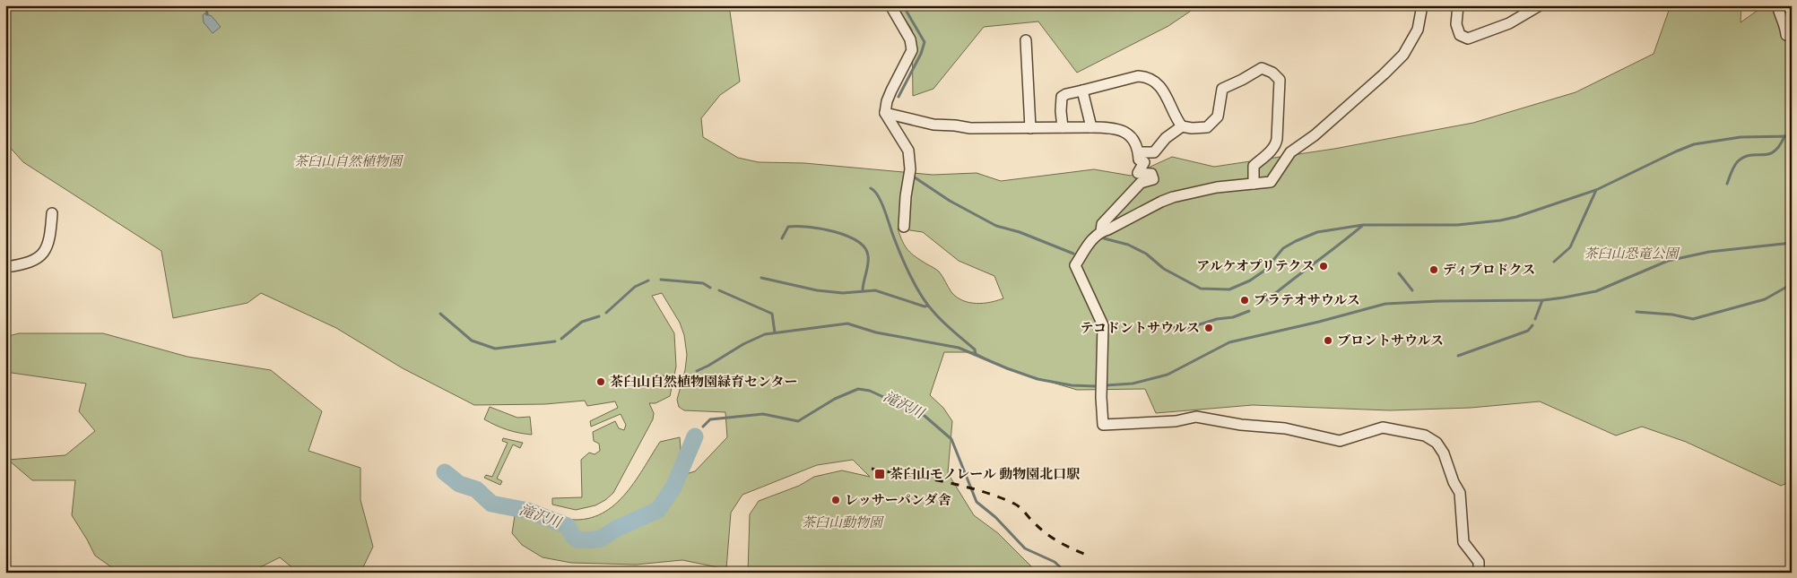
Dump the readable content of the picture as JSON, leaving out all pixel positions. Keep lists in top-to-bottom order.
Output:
{
  "water": ["滝沢川"],
  "parks": ["茶臼山自然植物園", "茶臼山恐竜公園", "茶臼山動物園"],
  "places": {
    "other": [
      "アルケオプリテクス",
      "ディプロドクス",
      "プラテオサウルス",
      "テコドントサウルス",
      "ブロントサウルス",
      "茶臼山自然植物園緑育センター",
      "レッサーパンダ舎"
    ],
    "transit": ["茶臼山モノレール 動物園北口駅"]
  }
}
